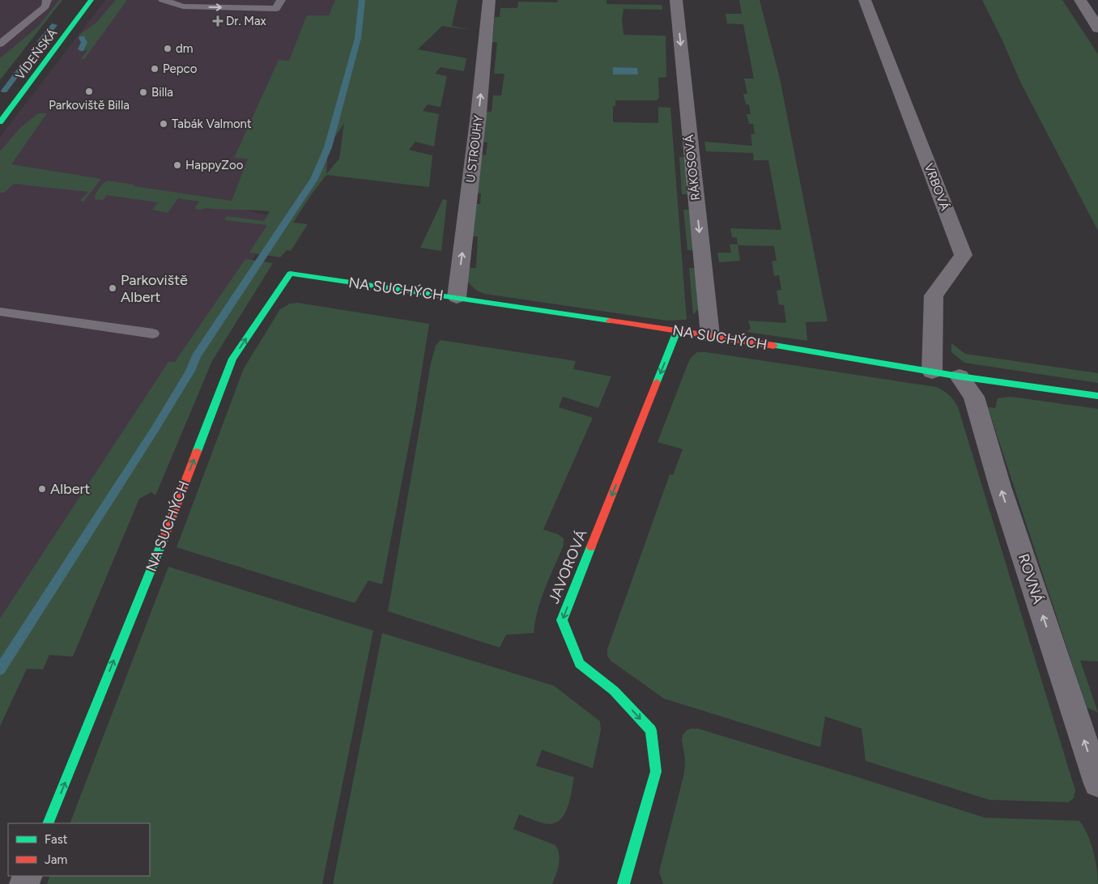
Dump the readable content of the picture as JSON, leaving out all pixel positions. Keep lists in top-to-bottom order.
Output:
{
  "streets": {
    "street": [
      "VÍDEŇSKÁ",
      "U STROUHY",
      "RÁKOSOVÁ",
      "VRBOVÁ",
      "NA SUCHÝCH",
      "JAVOROVÁ",
      "ROVNÁ"
    ]
  },
  "crossings": [
    ["U STROUHY", "NA SUCHÝCH"],
    ["RÁKOSOVÁ", "NA SUCHÝCH"],
    ["VRBOVÁ", "NA SUCHÝCH"],
    ["NA SUCHÝCH", "JAVOROVÁ"],
    ["NA SUCHÝCH", "ROVNÁ"]
  ],
  "one_way": [
    "U STROUHY",
    "RÁKOSOVÁ",
    "NA SUCHÝCH",
    "JAVOROVÁ",
    "ROVNÁ"
  ],
  "places": {
    "health": ["Dr. Max"],
    "other": [
      "dm",
      "Pepco",
      "Parkoviště Billa",
      "Billa",
      "Tabák Valmont",
      "HappyZoo",
      "Parkoviště Albert",
      "Albert"
    ]
  },
  "legend": ["Fast", "Jam"]
}
